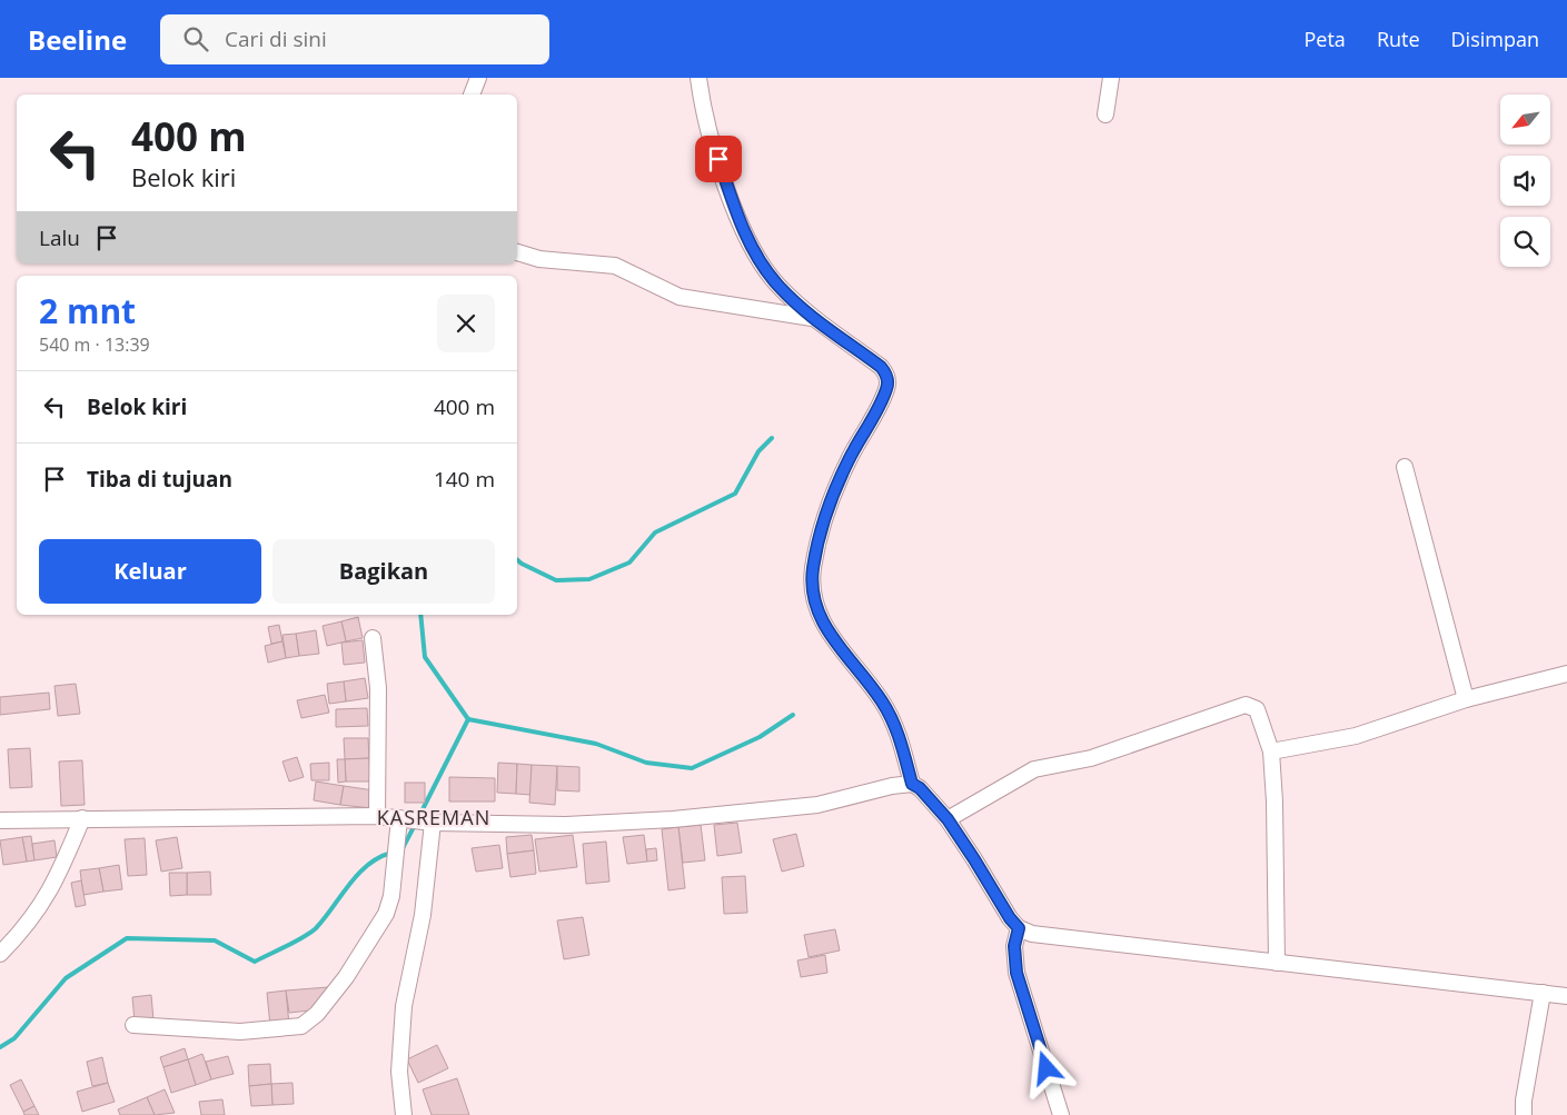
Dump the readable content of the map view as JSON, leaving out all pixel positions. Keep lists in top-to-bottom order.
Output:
{
  "districts": ["KASREMAN"],
  "north": "bottom left",
  "page": {
    "header": "Beeline",
    "search": "Cari di sini",
    "nav": ["Peta", "Rute", "Disimpan"],
    "turn": ["400 m", "Belok kiri"],
    "then": "Lalu",
    "heading": ["2 mnt", "540 m · 13:39"],
    "list": [
      {
        "name": "Belok kiri",
        "value": "400 m"
      },
      {
        "name": "Tiba di tujuan",
        "value": "140 m"
      }
    ],
    "buttons": ["Keluar", "Bagikan"]
  }
}
